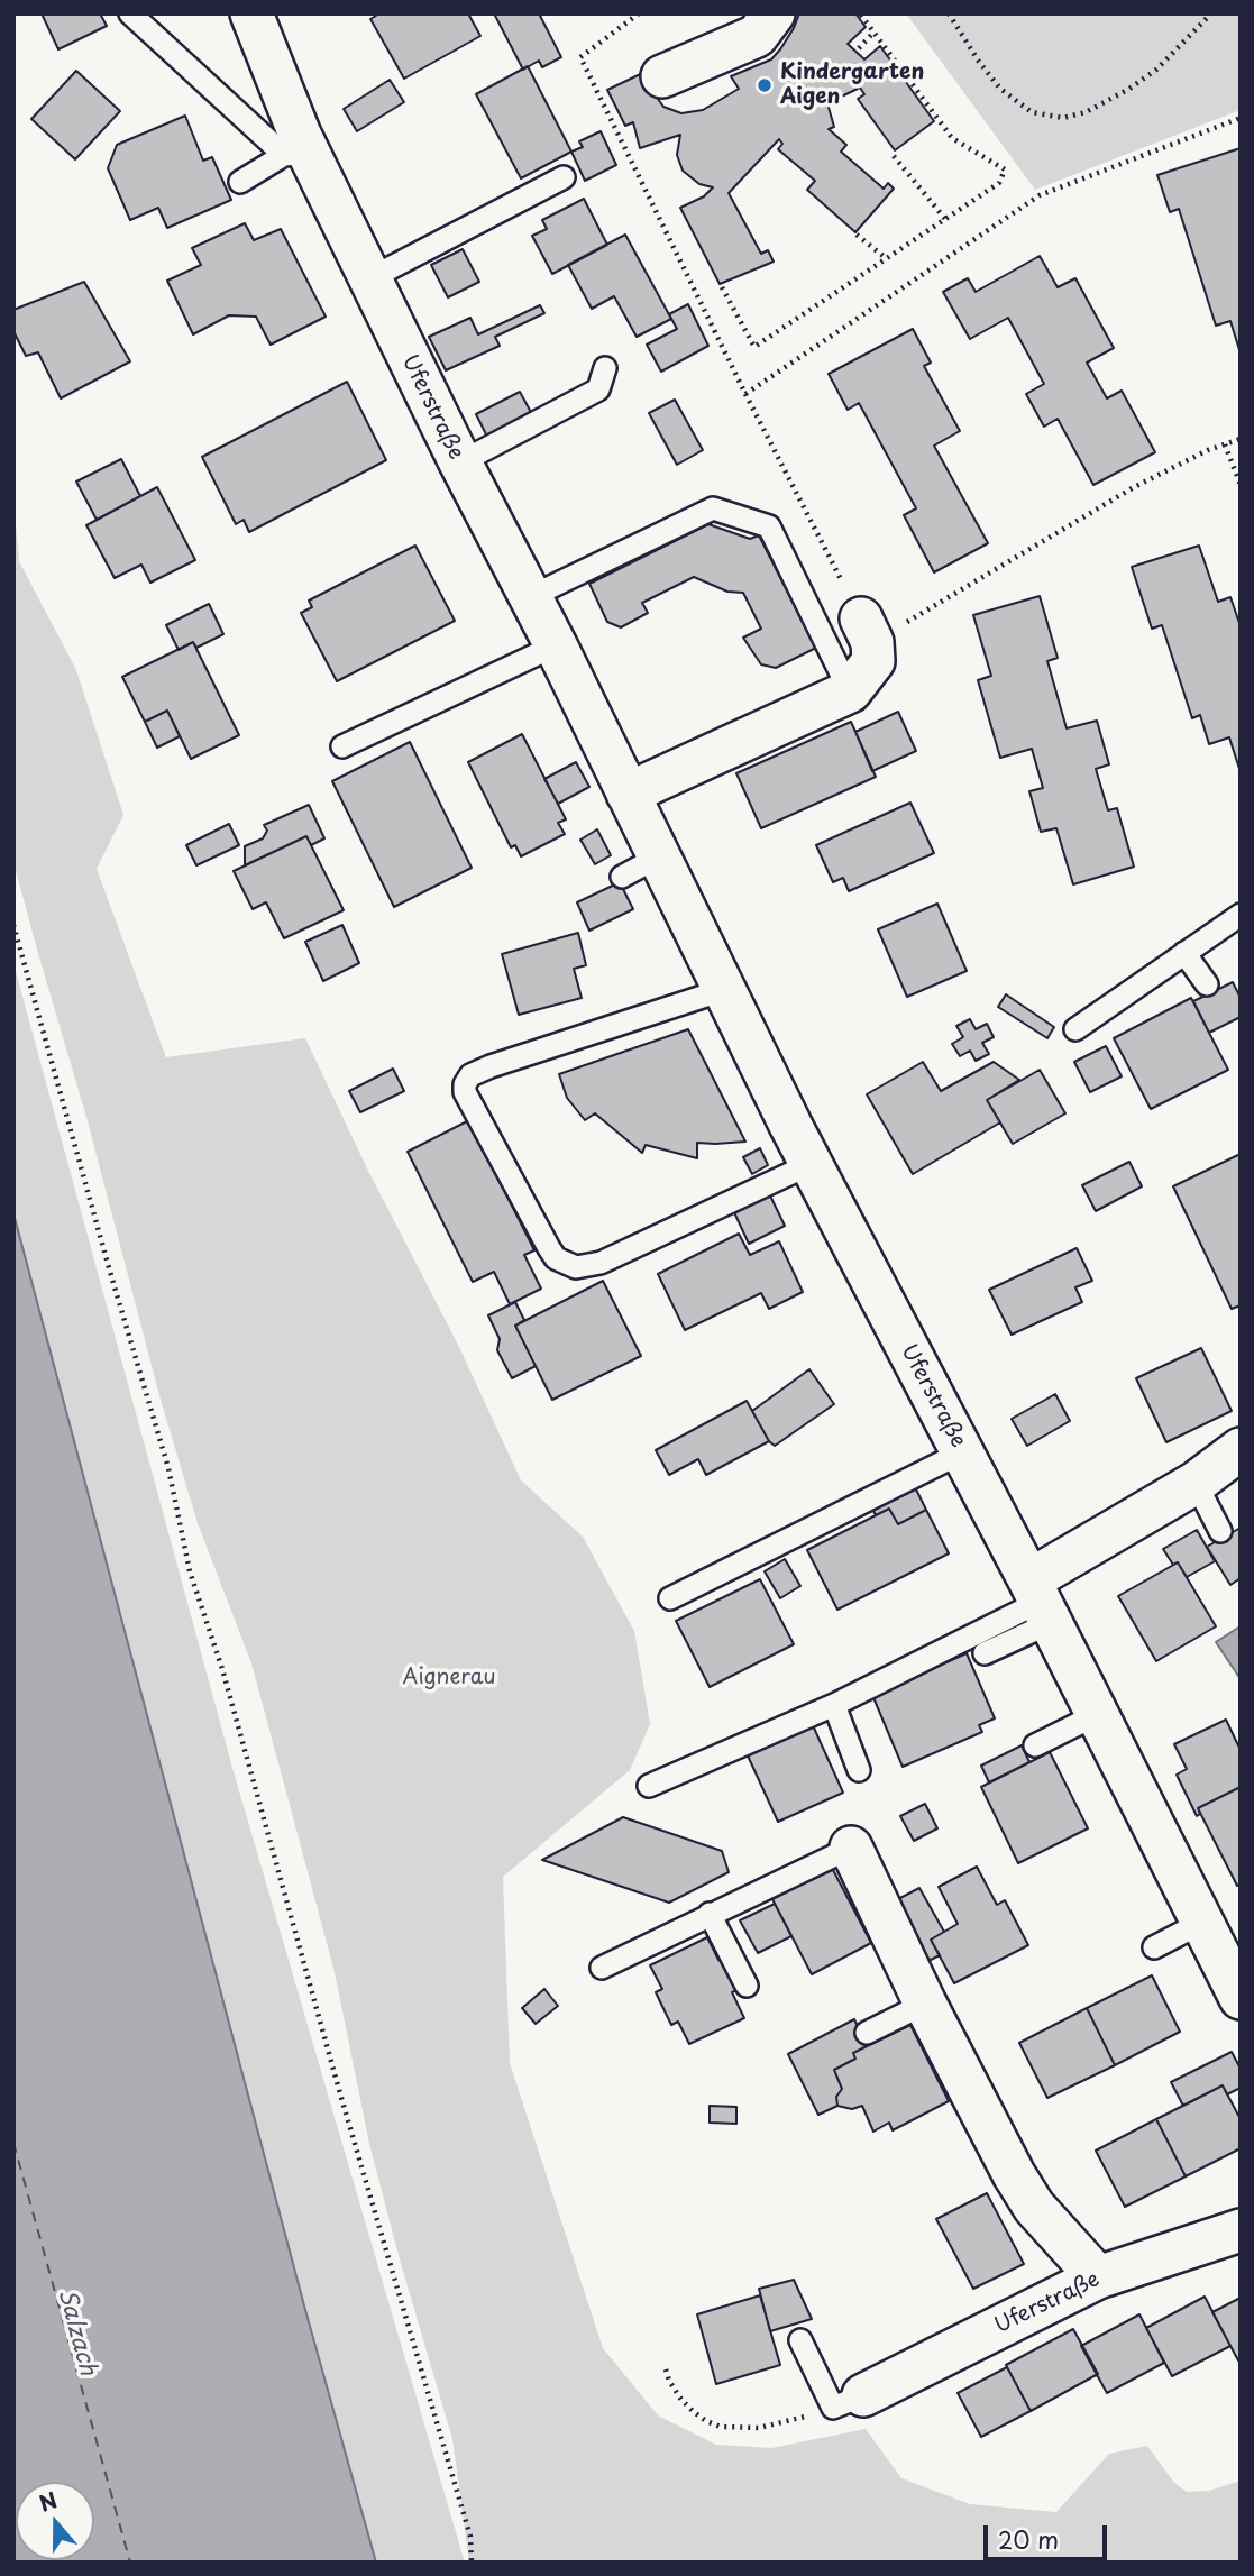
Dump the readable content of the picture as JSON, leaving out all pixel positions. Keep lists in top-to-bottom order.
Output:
{
  "streets": {
    "street": ["Uferstraße"]
  },
  "water": ["Salzach"],
  "parks": ["Aignerau"],
  "places": ["Kindergarten Aigen"],
  "scale_bar": "20 m",
  "north": "top"
}
